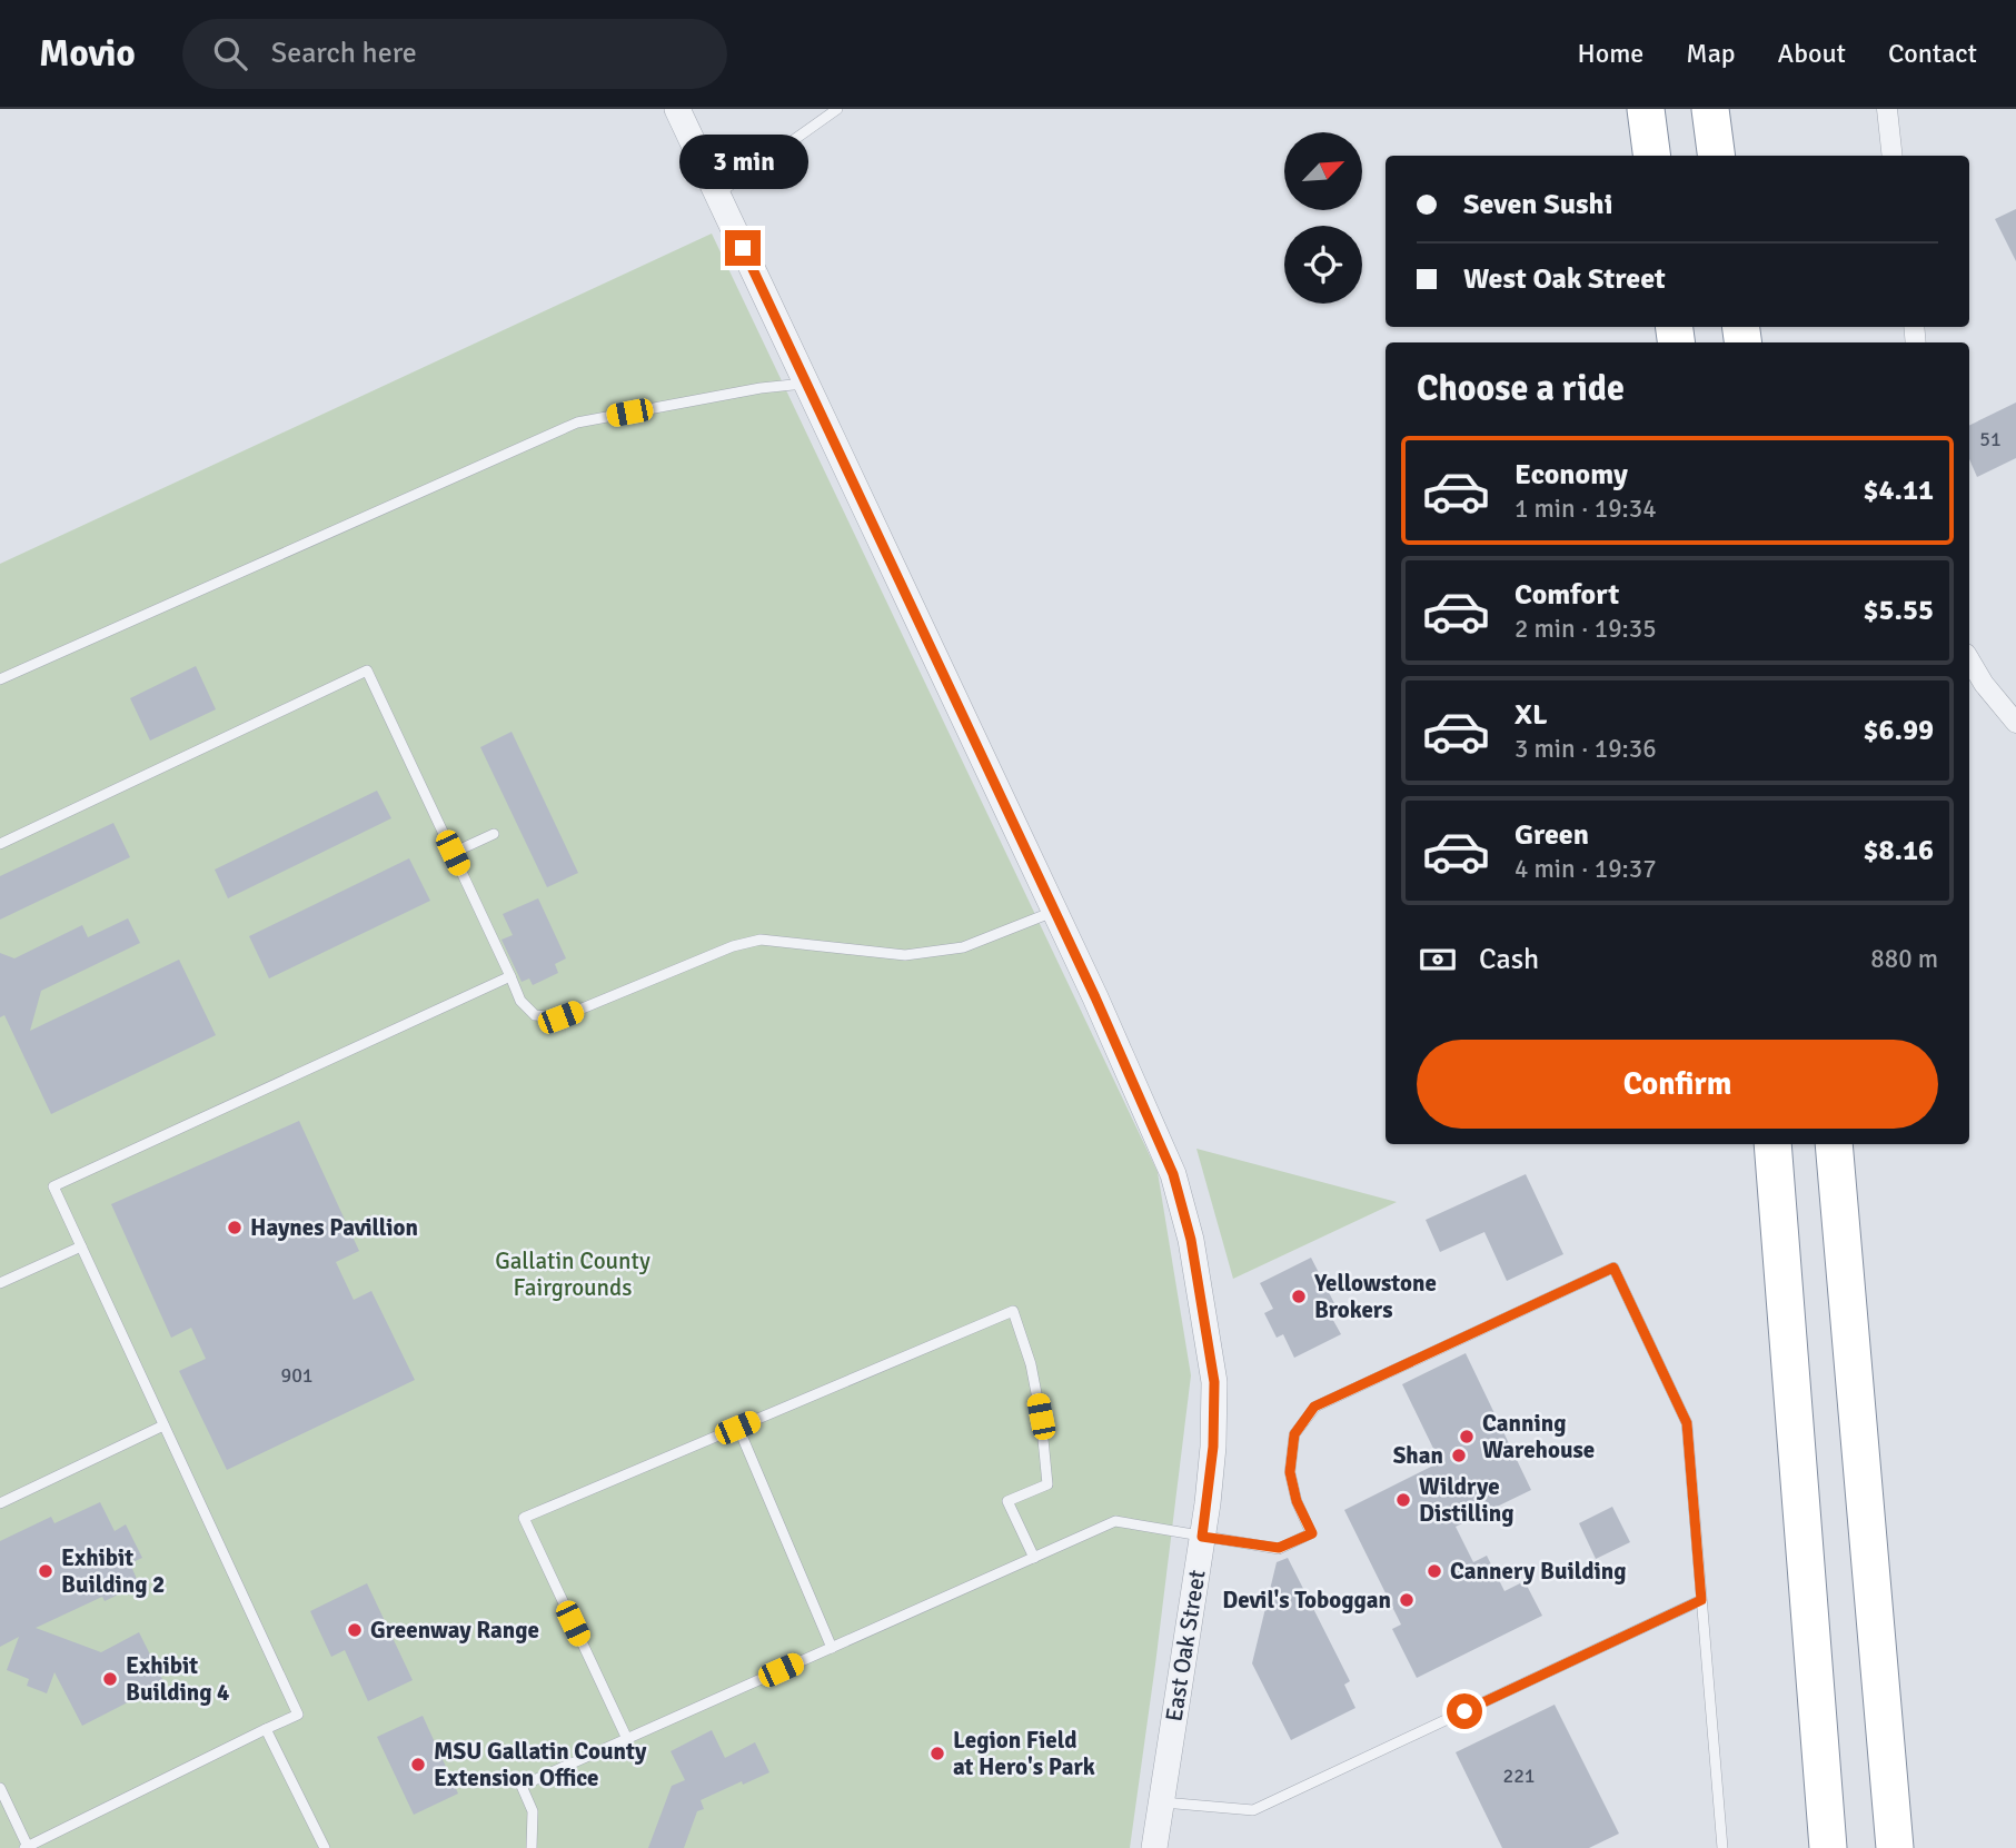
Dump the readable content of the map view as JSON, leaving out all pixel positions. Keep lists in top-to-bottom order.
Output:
{
  "streets": {
    "street": ["East Oak Street"]
  },
  "parks": ["Gallatin County Fairgrounds"],
  "places": [
    "Haynes Pavillion",
    "Yellowstone Brokers",
    "Canning Warehouse",
    "Shan",
    "Wildrye Distilling",
    "Exhibit Building 2",
    "Cannery Building",
    "Devil's Toboggan",
    "Greenway Range",
    "Exhibit Building 4",
    "Legion Field at Hero's Park",
    "MSU Gallatin County Extension Office"
  ],
  "house_numbers": ["51", "901", "221"],
  "north": "top right",
  "page": {
    "header": "Movio",
    "search": "Search here",
    "nav": [
      "Home",
      "Map",
      "About",
      "Contact"
    ],
    "bubble": "3 min",
    "banner": ["Seven Sushi", "West Oak Street"],
    "heading": "Choose a ride",
    "list": [
      {
        "name": "Economy",
        "note": "1 min · 19:34",
        "value": "$4.11"
      },
      {
        "name": "Comfort",
        "note": "2 min · 19:35",
        "value": "$5.55"
      },
      {
        "name": "XL",
        "note": "3 min · 19:36",
        "value": "$6.99"
      },
      {
        "name": "Green",
        "note": "4 min · 19:37",
        "value": "$8.16"
      }
    ],
    "pay": ["Cash", "880 m"],
    "buttons": "Confirm"
  }
}
